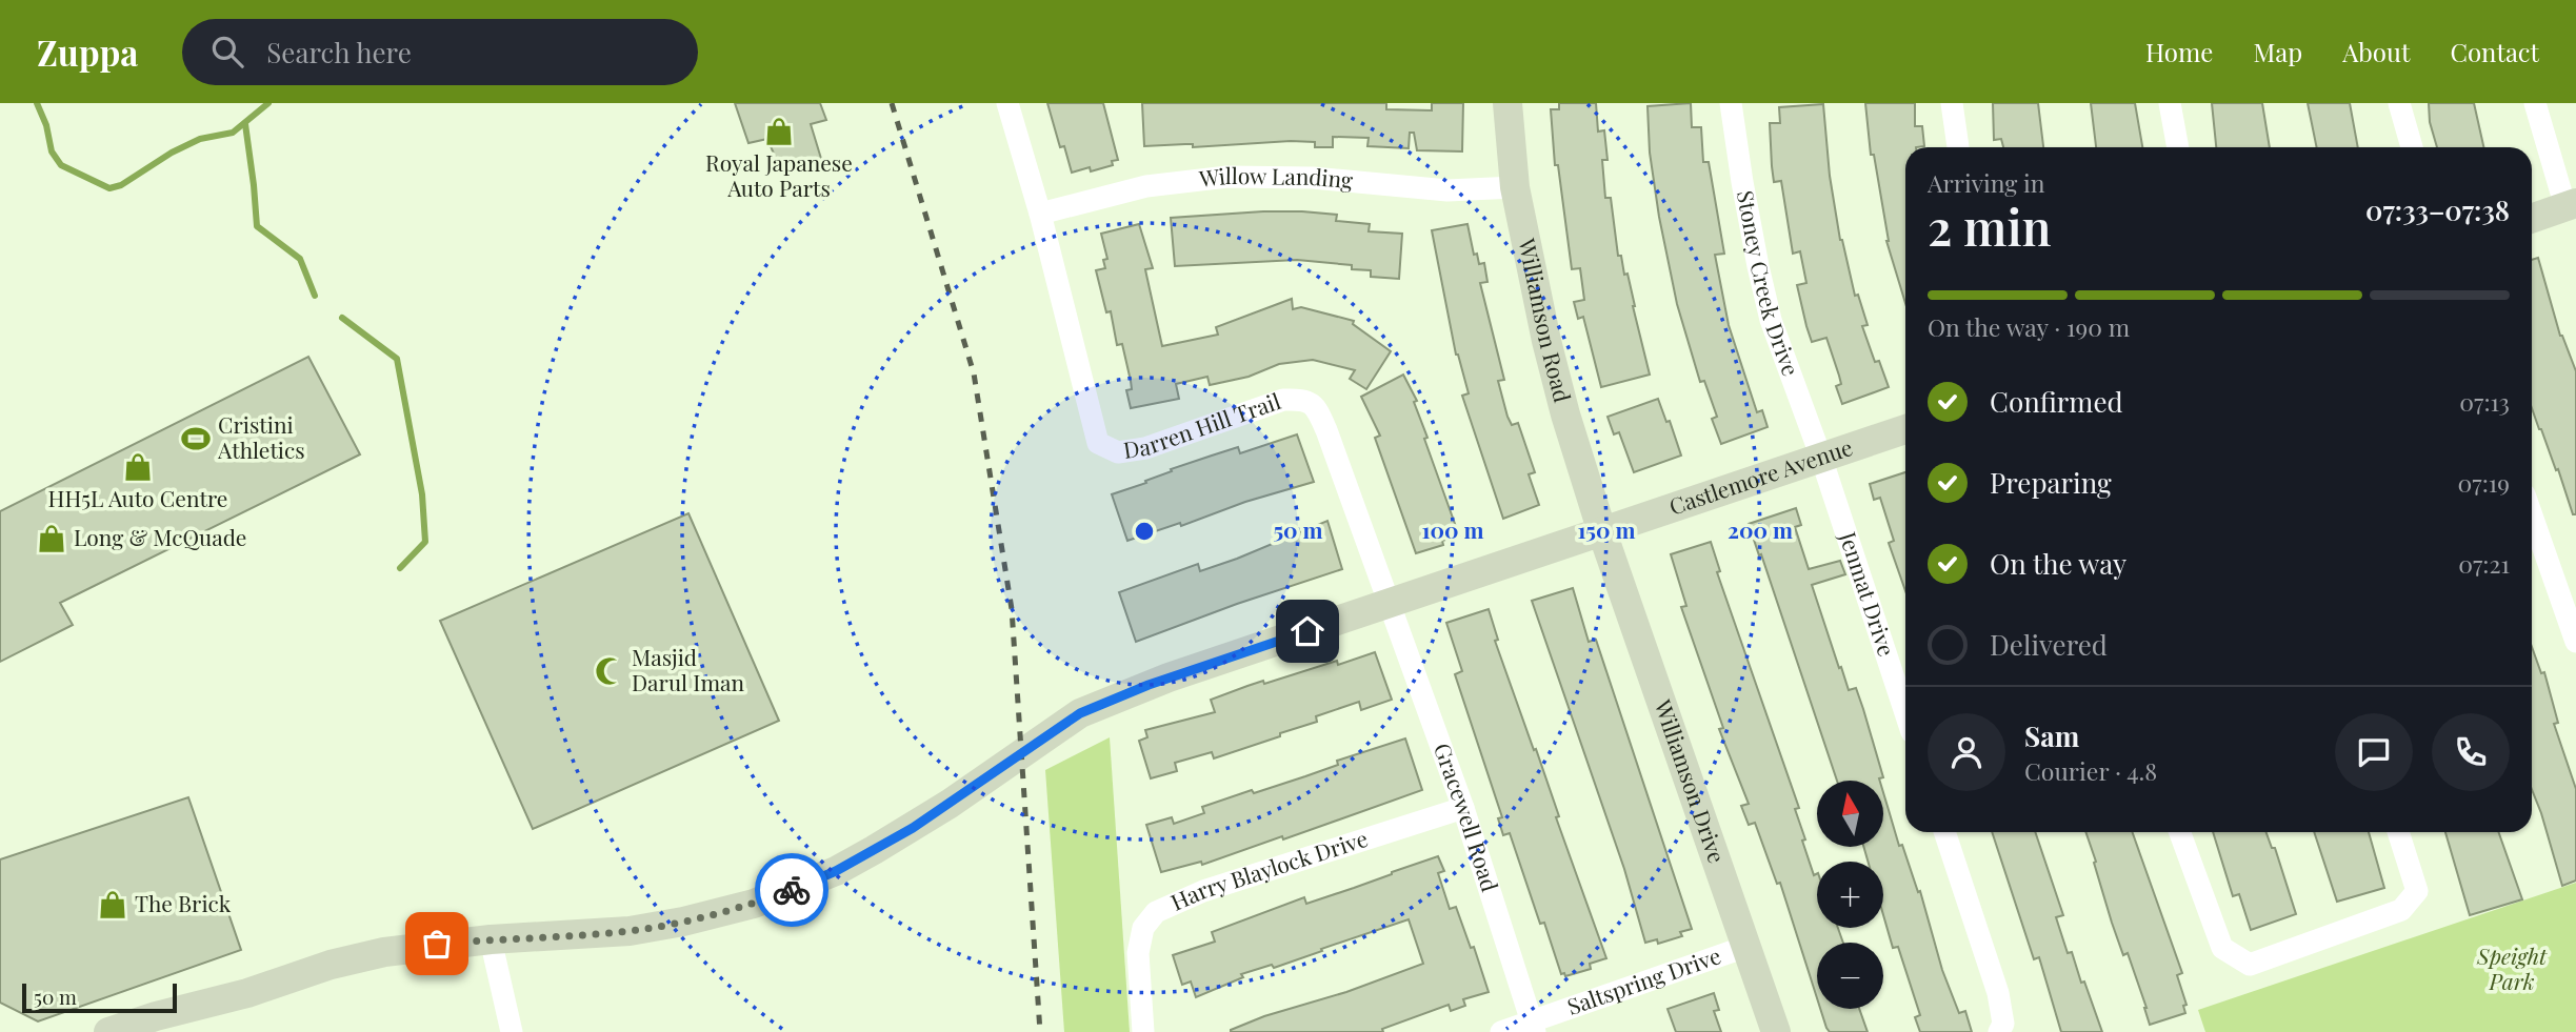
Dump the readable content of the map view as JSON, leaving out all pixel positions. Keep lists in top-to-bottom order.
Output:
{
  "streets": {
    "street": [
      "Willow Landing",
      "Stoney Creek Drive",
      "Williamson Road",
      "Darren Hill Trail",
      "Castlemore Avenue",
      "Jenmat Drive",
      "Williamson Drive",
      "Gracewell Road",
      "Harry Blaylock Drive",
      "Saltspring Drive"
    ]
  },
  "crossings": [
    ["Willow Landing", "Williamson Road"],
    ["Willow Landing", "Darren Hill Trail"],
    ["Stoney Creek Drive", "Castlemore Avenue"],
    ["Stoney Creek Drive", "Jenmat Drive"],
    ["Williamson Road", "Castlemore Avenue"],
    ["Williamson Road", "Williamson Drive"],
    ["Darren Hill Trail", "Castlemore Avenue"],
    ["Darren Hill Trail", "Gracewell Road"],
    ["Castlemore Avenue", "Jenmat Drive"],
    ["Castlemore Avenue", "Williamson Drive"],
    ["Castlemore Avenue", "Gracewell Road"],
    ["Williamson Drive", "Saltspring Drive"],
    ["Gracewell Road", "Harry Blaylock Drive"],
    ["Gracewell Road", "Saltspring Drive"]
  ],
  "parks": ["Speight Park"],
  "places": {
    "shop": [
      "Royal Japanese Auto Parts",
      "HH5L Auto Centre",
      "Long & McQuade",
      "The Brick"
    ],
    "sports": ["Cristini Athletics"],
    "mosque": ["Masjid Darul Iman"]
  },
  "scale_bar": "50 m",
  "north": "top",
  "page": {
    "header": "Zuppa",
    "search": "Search here",
    "nav": [
      "Home",
      "Map",
      "About",
      "Contact"
    ],
    "heading": ["2 min", "Arriving in", "07:33–07:38"],
    "panel": ["Sam", "Courier · 4.8"],
    "bar": "On the way · 190 m",
    "list": [
      ["Confirmed", "07:13"],
      ["Preparing", "07:19"],
      ["On the way", "07:21"],
      "Delivered"
    ],
    "map_buttons": ["+", "−"],
    "scale": "50 m"
  },
  "rings": [
    "50 m",
    "100 m",
    "150 m",
    "200 m"
  ]
}
